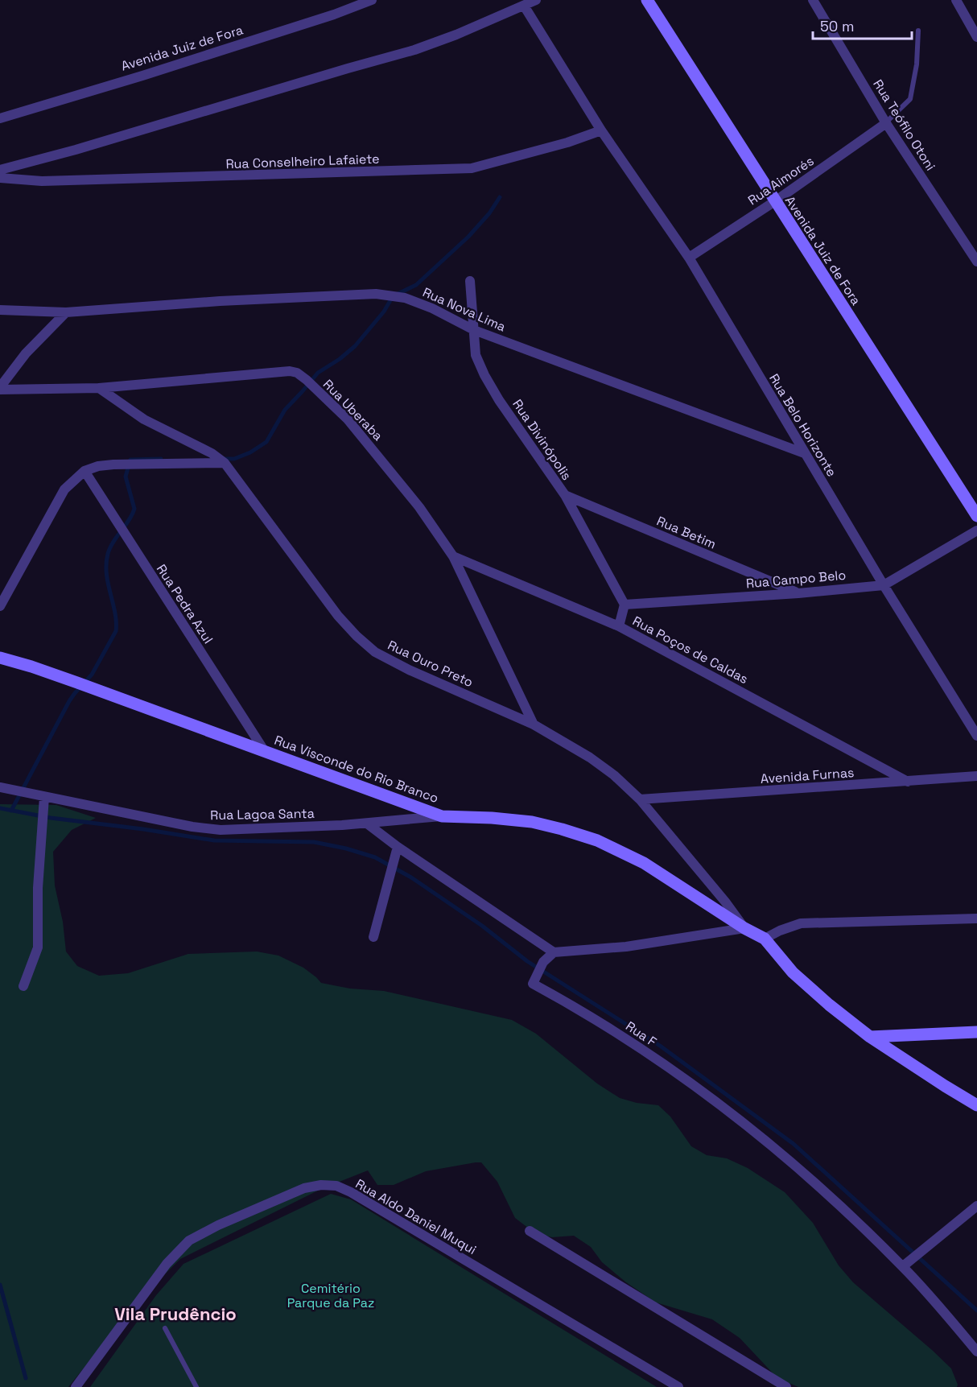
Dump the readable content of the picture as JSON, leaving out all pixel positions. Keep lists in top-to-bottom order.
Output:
{
  "streets": {
    "street": [
      "Avenida Juiz de Fora",
      "Rua Teófilo Otoni",
      "Rua Conselheiro Lafaiete",
      "Rua Aimorés",
      "Rua Nova Lima",
      "Rua Uberaba",
      "Rua Belo Horizonte",
      "Rua Divinópolis",
      "Rua Betim",
      "Rua Campo Belo",
      "Rua Pedra Azul",
      "Rua Poços de Caldas",
      "Rua Ouro Preto",
      "Rua Visconde do Rio Branco",
      "Avenida Furnas",
      "Rua Lagoa Santa",
      "Rua F",
      "Rua Aldo Daniel Muqui"
    ]
  },
  "crossings": [
    ["Avenida Juiz de Fora", "Rua Aimorés"],
    ["Rua Teófilo Otoni", "Rua Aimorés"],
    ["Rua Conselheiro Lafaiete", "Rua Belo Horizonte"],
    ["Rua Aimorés", "Rua Belo Horizonte"],
    ["Rua Nova Lima", "Rua Belo Horizonte"],
    ["Rua Nova Lima", "Rua Divinópolis"],
    ["Rua Uberaba", "Rua Poços de Caldas"],
    ["Rua Uberaba", "Rua Ouro Preto"],
    ["Rua Belo Horizonte", "Rua Campo Belo"],
    ["Rua Divinópolis", "Rua Betim"],
    ["Rua Divinópolis", "Rua Campo Belo"],
    ["Rua Betim", "Rua Campo Belo"],
    ["Rua Pedra Azul", "Rua Visconde do Rio Branco"],
    ["Rua Poços de Caldas", "Avenida Furnas"],
    ["Rua Ouro Preto", "Rua Visconde do Rio Branco"],
    ["Rua Ouro Preto", "Avenida Furnas"],
    ["Rua Visconde do Rio Branco", "Rua Lagoa Santa"]
  ],
  "districts": ["Vila Prudêncio"],
  "parks": ["Cemitério Parque da Paz"],
  "scale_bar": "50 m"
}
